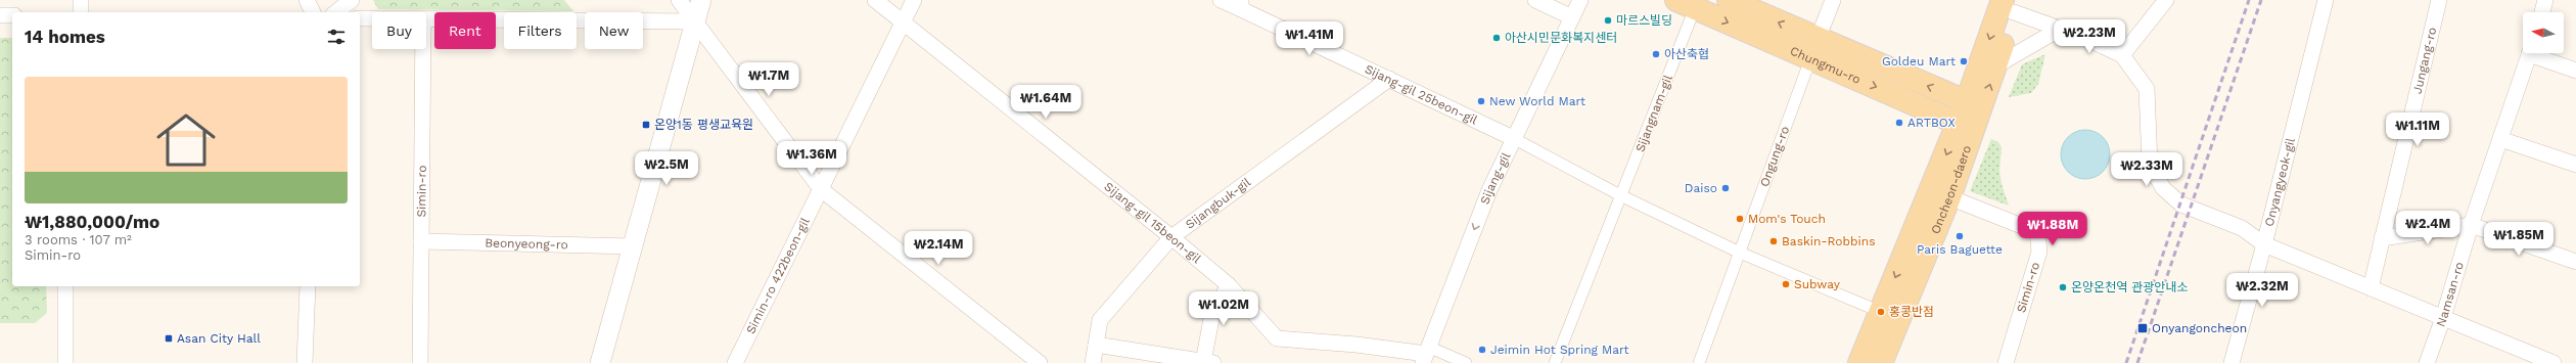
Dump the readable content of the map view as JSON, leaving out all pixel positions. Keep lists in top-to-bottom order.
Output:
{
  "streets": {
    "main road": ["Chungmu-ro", "Oncheon-daero"],
    "street": [
      "Jungang-ro",
      "Sijang-gil 25beon-gil",
      "Sijangnam-gil",
      "Ongung-ro",
      "Sijang-gil",
      "Onyangyeok-gil",
      "Simin-ro",
      "Sijangbuk-gil",
      "Sijang-gil 15beon-gil",
      "Beonyeong-ro",
      "Simin-ro 422beon-gil",
      "Namsan-ro"
    ]
  },
  "crossings": [
    ["Chungmu-ro", "Sijangnam-gil"],
    ["Chungmu-ro", "Ongung-ro"],
    ["Chungmu-ro", "Oncheon-daero"],
    ["Sijang-gil 25beon-gil", "Sijang-gil"],
    ["Sijang-gil 25beon-gil", "Sijangbuk-gil"],
    ["Sijang-gil", "Sijang-gil 15beon-gil"],
    ["Oncheon-daero", "Simin-ro"],
    ["Simin-ro", "Beonyeong-ro"],
    ["Sijangbuk-gil", "Sijang-gil 15beon-gil"],
    ["Sijang-gil 15beon-gil", "Simin-ro 422beon-gil"]
  ],
  "one_way": ["Sijang-gil"],
  "places": {
    "other": [
      "마르스빌딩",
      "아산시민문화복지센터",
      "아산축협",
      "Goldeu Mart",
      "New World Mart",
      "ARTBOX",
      "Daiso",
      "Mom's Touch",
      "Paris Baguette",
      "Baskin-Robbins",
      "Subway",
      "온양온천역 관광안내소",
      "홍콩반점",
      "Jeimin Hot Spring Mart"
    ],
    "transit": ["온양1동 평생교육원", "Onyangoncheon", "Asan City Hall"]
  },
  "north": "left",
  "page": {
    "chip": [
      "Buy",
      "Rent",
      "Filters",
      "New"
    ],
    "heading": "14 homes",
    "price": [
      "₩2.23M",
      "₩1.41M",
      "₩1.7M",
      "₩1.64M",
      "₩1.11M",
      "₩1.36M",
      "₩2.5M",
      "₩2.33M",
      "₩2.4M",
      "₩1.88M",
      "₩1.85M",
      "₩2.14M",
      "₩2.32M",
      "₩1.02M"
    ],
    "list": [
      {
        "name": "₩1,880,000/mo",
        "note": "3 rooms · 107 m² · Simin-ro"
      }
    ]
  }
}
